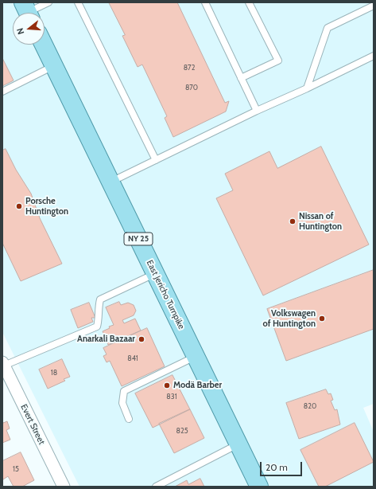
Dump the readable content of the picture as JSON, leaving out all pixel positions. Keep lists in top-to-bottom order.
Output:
{
  "streets": {
    "main road": ["NY 25", "East Jericho Turnpike"],
    "street": ["Evert Street"]
  },
  "places": [
    "Porsche Huntington",
    "Nissan of Huntington",
    "Volkswagen of Huntington",
    "Anarkali Bazaar",
    "Modä Barber"
  ],
  "house_numbers": [
    "872",
    "870",
    "841",
    "18",
    "831",
    "820",
    "825",
    "15"
  ],
  "scale_bar": "20 m",
  "north": "left"
}
